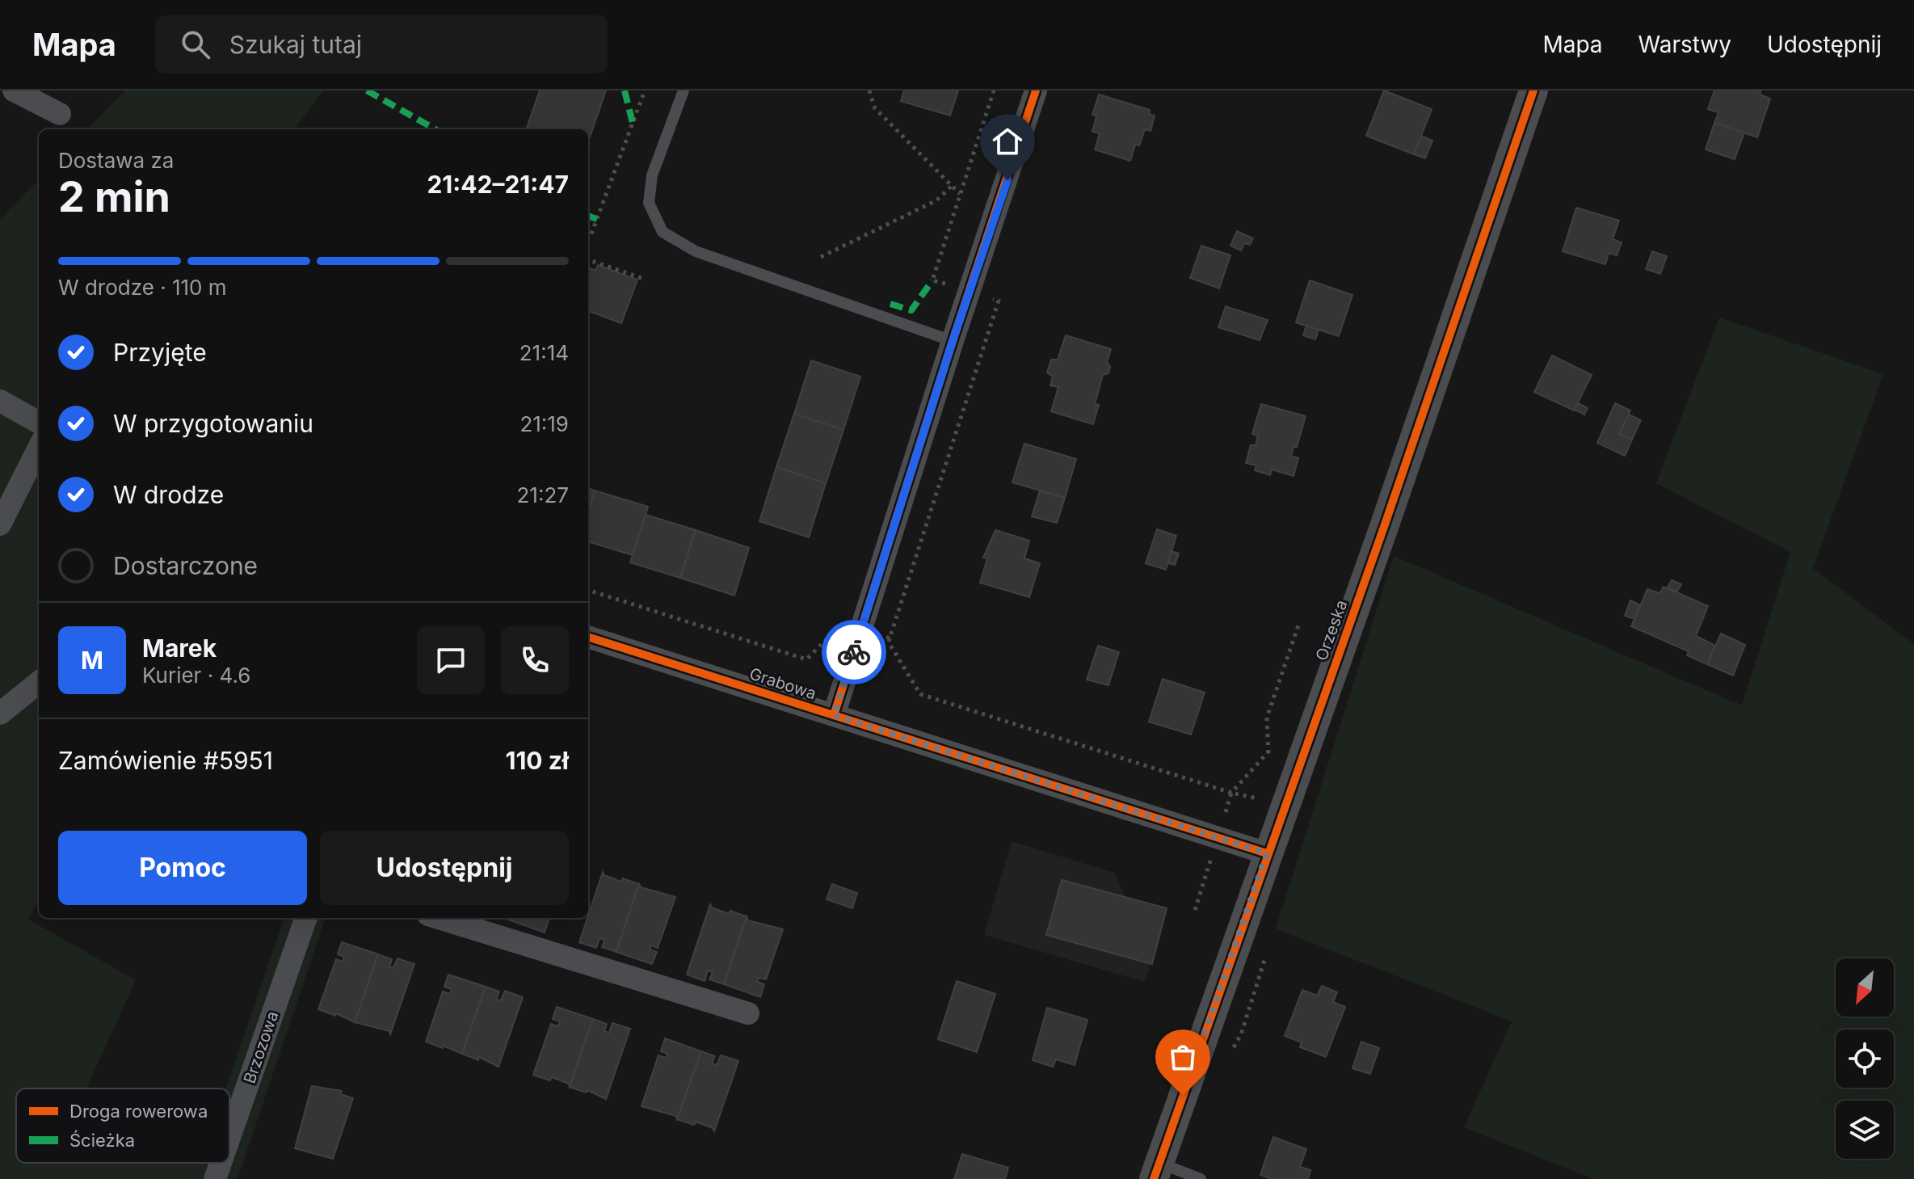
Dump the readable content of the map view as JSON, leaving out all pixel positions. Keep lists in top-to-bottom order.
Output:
{
  "streets": {
    "street": ["Orzeska", "Grabowa", "Brzozowa"]
  },
  "crossings": [
    ["Orzeska", "Grabowa"]
  ],
  "legend": ["Droga rowerowa", "Ścieżka"],
  "north": "bottom left",
  "page": {
    "header": "Mapa",
    "search": "Szukaj tutaj",
    "nav": ["Mapa", "Warstwy", "Udostępnij"],
    "heading": ["2 min", "Dostawa za", "21:42–21:47"],
    "panel": [
      "Marek",
      "Kurier · 4.6",
      "Zamówienie #5951",
      "110 zł"
    ],
    "bar": "W drodze · 110 m",
    "list": [
      ["Przyjęte", "21:14"],
      ["W przygotowaniu", "21:19"],
      ["W drodze", "21:27"],
      "Dostarczone"
    ],
    "round": "M",
    "buttons": ["Pomoc", "Udostępnij"]
  }
}
